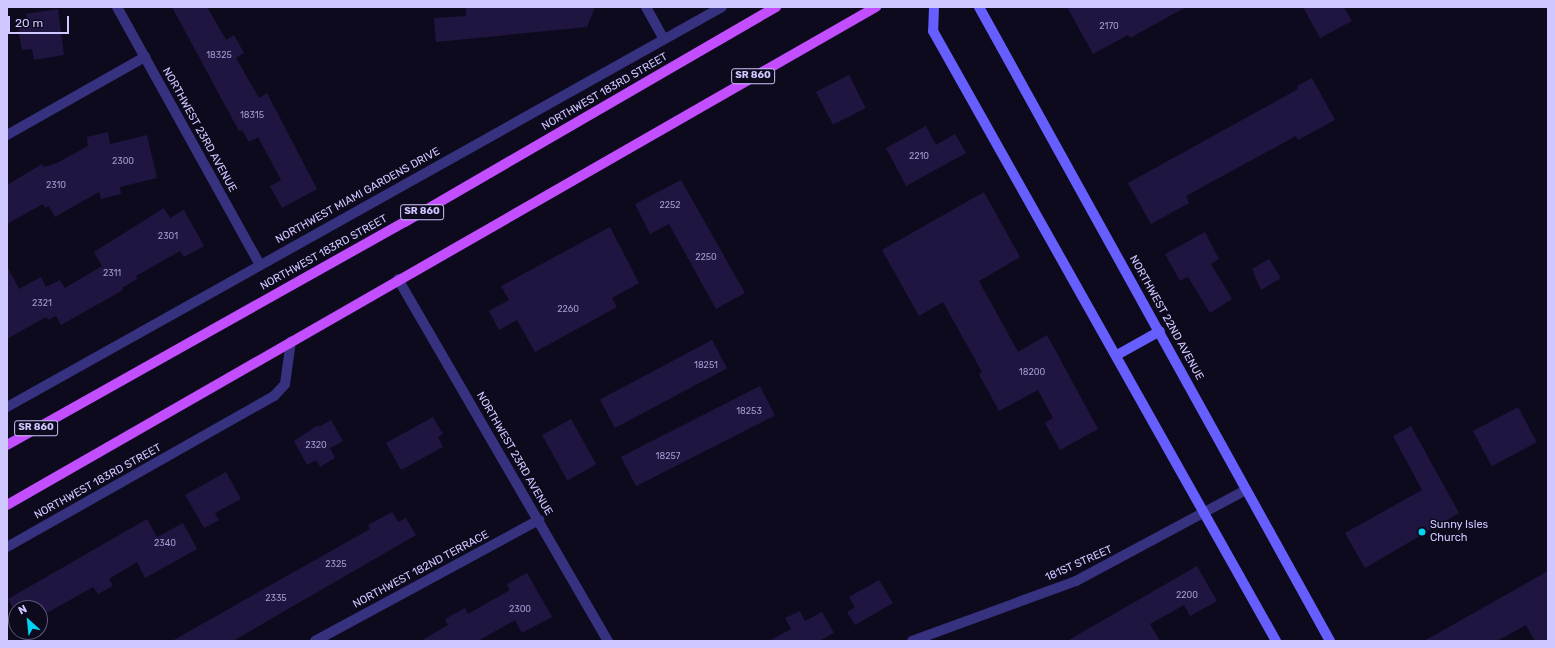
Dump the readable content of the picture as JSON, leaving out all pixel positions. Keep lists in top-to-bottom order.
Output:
{
  "streets": {
    "main road": ["SR 860", "NORTHWEST 183RD STREET", "NORTHWEST 22ND AVENUE"],
    "street": [
      "NORTHWEST 23RD AVENUE",
      "NORTHWEST MIAMI GARDENS DRIVE",
      "181ST STREET",
      "NORTHWEST 182ND TERRACE"
    ]
  },
  "crossings": [
    ["SR 860", "NORTHWEST 183RD STREET"],
    ["SR 860", "NORTHWEST 23RD AVENUE"],
    ["NORTHWEST 23RD AVENUE", "NORTHWEST MIAMI GARDENS DRIVE"],
    ["NORTHWEST 23RD AVENUE", "NORTHWEST 182ND TERRACE"],
    ["NORTHWEST 22ND AVENUE", "181ST STREET"]
  ],
  "places": ["Sunny Isles Church"],
  "house_numbers": [
    "2170",
    "18325",
    "18315",
    "2210",
    "2300",
    "2310",
    "2252",
    "2301",
    "2250",
    "2311",
    "2321",
    "2260",
    "18251",
    "18200",
    "18253",
    "2320",
    "18257",
    "2340",
    "2325",
    "2200",
    "2335",
    "2300"
  ],
  "scale_bar": "20 m",
  "north": "top left"
}
